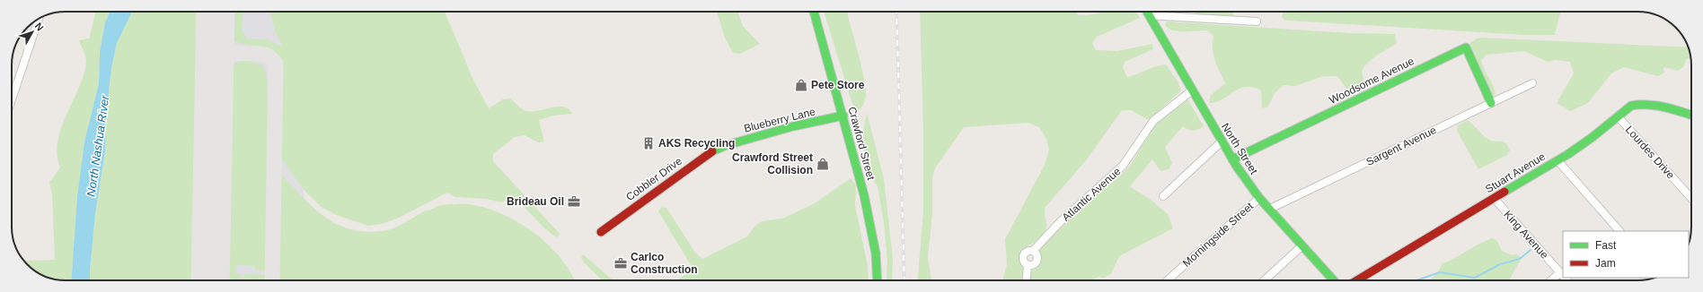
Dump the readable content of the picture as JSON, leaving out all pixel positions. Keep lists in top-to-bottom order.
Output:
{
  "streets": {
    "street": [
      "Woodsome Avenue",
      "Blueberry Lane",
      "Crawford Street",
      "Sargent Avenue",
      "North Street",
      "Lourdes Drive",
      "Stuart Avenue",
      "Cobbler Drive",
      "Atlantic Avenue",
      "Morningside Street",
      "King Avenue"
    ]
  },
  "crossings": [
    ["Woodsome Avenue", "Sargent Avenue"],
    ["Woodsome Avenue", "North Street"],
    ["Blueberry Lane", "Crawford Street"],
    ["Blueberry Lane", "Cobbler Drive"],
    ["Sargent Avenue", "North Street"],
    ["North Street", "Atlantic Avenue"],
    ["North Street", "Morningside Street"],
    ["Lourdes Drive", "Stuart Avenue"],
    ["Stuart Avenue", "King Avenue"]
  ],
  "water": ["North Nashua River"],
  "places": {
    "shop": ["Pete Store", "Crawford Street Collision"],
    "building": ["AKS Recycling"],
    "office": ["Brideau Oil", "Carlco Construction"]
  },
  "legend": ["Fast", "Jam"],
  "north": "top right"
}
